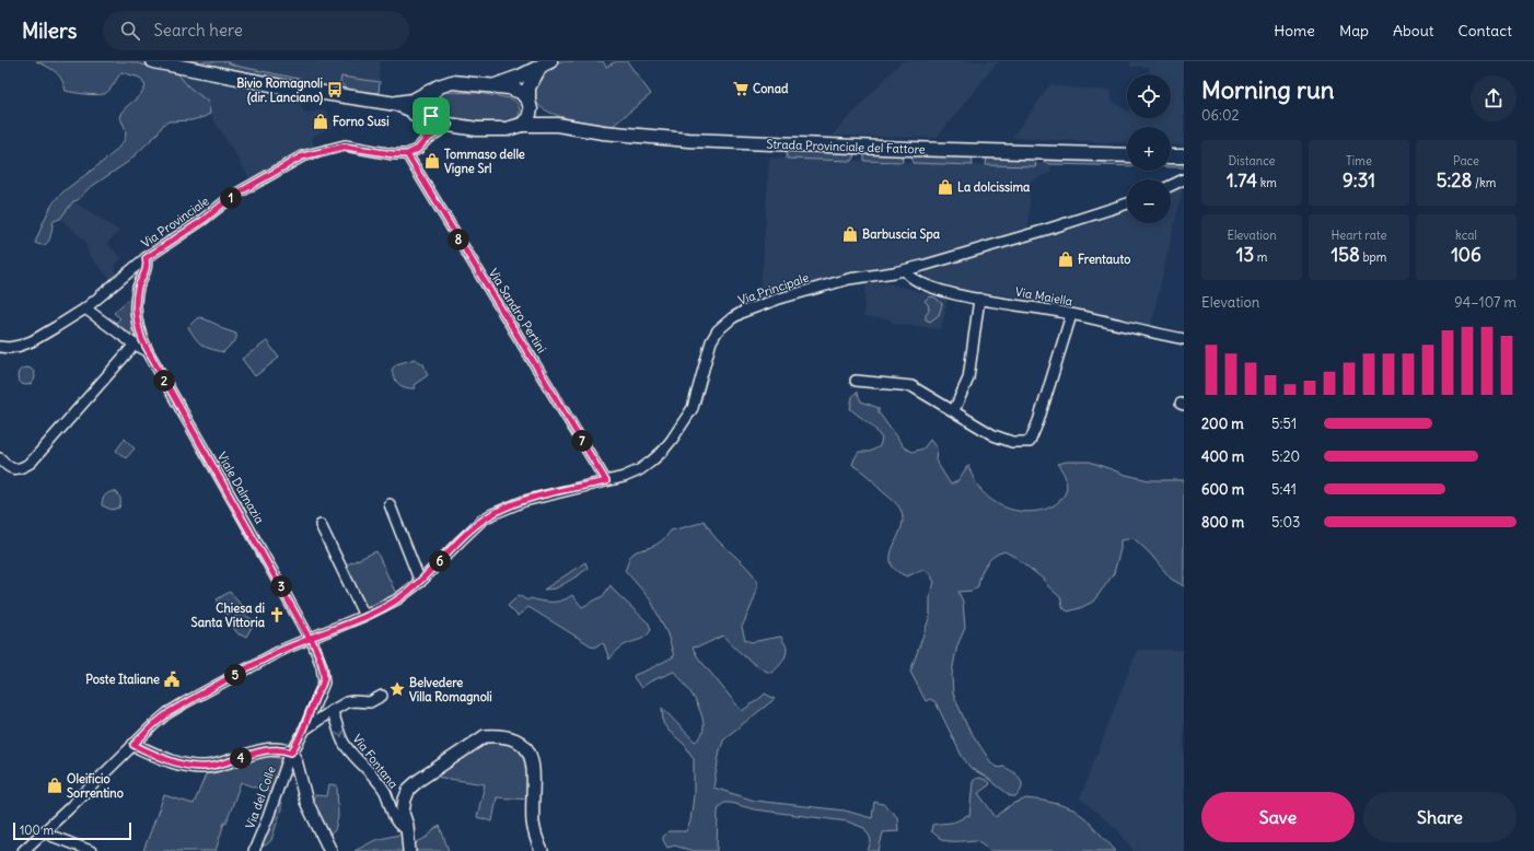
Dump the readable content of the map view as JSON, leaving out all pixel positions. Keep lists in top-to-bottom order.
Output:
{
  "streets": {
    "main road": ["Strada Provinciale del Fattore"],
    "street": [
      "Via Provinciale",
      "Via Principale",
      "Via Maiella",
      "Via Sandro Pertini",
      "Viale Dalmazia",
      "Via Fontana",
      "Via del Colle"
    ]
  },
  "crossings": [
    ["Via Provinciale", "Via Sandro Pertini"],
    ["Via Provinciale", "Viale Dalmazia"],
    ["Via Principale", "Via Maiella"],
    ["Via Principale", "Via Sandro Pertini"],
    ["Via Principale", "Viale Dalmazia"]
  ],
  "places": {
    "supermarket": ["Conad"],
    "bus stop": ["Bivio Romagnoli (dir. Lanciano)"],
    "shop": [
      "Forno Susi",
      "Tommaso delle Vigne Srl",
      "La dolcissima",
      "Barbuscia Spa",
      "Frentauto",
      "Oleificio Sorrentino"
    ],
    "church": ["Chiesa di Santa Vittoria"],
    "public building": ["Poste Italiane"],
    "place": ["Belvedere Villa Romagnoli"]
  },
  "scale_bar": "100 m",
  "page": {
    "header": "Milers",
    "search": "Search here",
    "nav": [
      "Home",
      "Map",
      "About",
      "Contact"
    ],
    "heading": ["Morning run", "06:02"],
    "map_buttons": ["+", "−"],
    "stats": [
      ["Distance", "1.74 km"],
      ["Time", "9:31"],
      ["Pace", "5:28 /km"],
      ["Elevation", "13 m"],
      ["Heart rate", "158 bpm"],
      ["kcal", "106"]
    ],
    "pins": [
      "1",
      "8",
      "2",
      "7",
      "6",
      "3",
      "5",
      "4"
    ],
    "chart": ["Elevation", "94–107 m"],
    "list": [
      {
        "name": "200 m",
        "note": "5:51"
      },
      {
        "name": "400 m",
        "note": "5:20"
      },
      {
        "name": "600 m",
        "note": "5:41"
      },
      {
        "name": "800 m",
        "note": "5:03"
      }
    ],
    "buttons": ["Save", "Share"],
    "scale": "100 m"
  }
}
